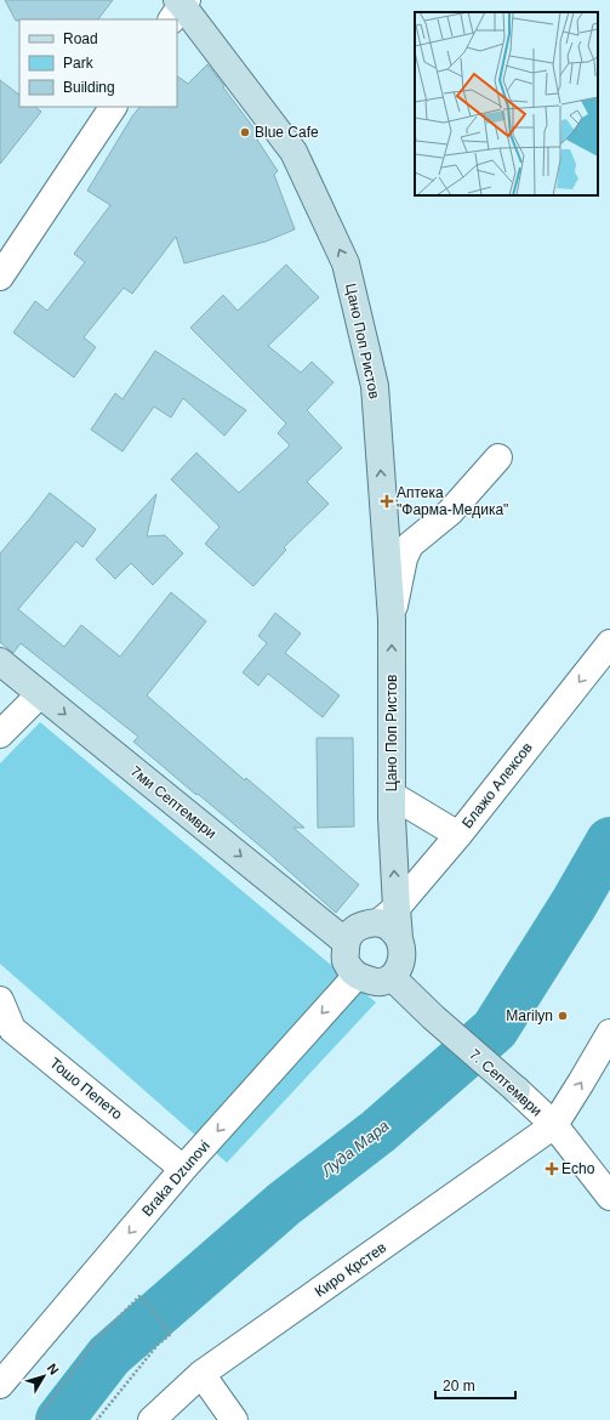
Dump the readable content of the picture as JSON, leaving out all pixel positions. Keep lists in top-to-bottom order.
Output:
{
  "streets": {
    "street": [
      "Цано Поп Ристов",
      "Блажо Алексов",
      "7ми Септември",
      "7. Септември",
      "Тошо Пепето",
      "Braka Dzunovi",
      "Киро Крстев"
    ]
  },
  "crossings": [
    ["Цано Поп Ристов", "Блажо Алексов"],
    ["Цано Поп Ристов", "7ми Септември"],
    ["Цано Поп Ристов", "7. Септември"],
    ["Цано Поп Ристов", "Braka Dzunovi"],
    ["Блажо Алексов", "7ми Септември"],
    ["Блажо Алексов", "7. Септември"],
    ["Блажо Алексов", "Braka Dzunovi"],
    ["7ми Септември", "7. Септември"],
    ["7ми Септември", "Braka Dzunovi"],
    ["7. Септември", "Braka Dzunovi"],
    ["7. Септември", "Киро Крстев"],
    ["Тошо Пепето", "Braka Dzunovi"]
  ],
  "one_way": ["Цано Поп Ристов", "7ми Септември", "Braka Dzunovi"],
  "water": ["Луда Мара"],
  "places": {
    "other": ["Blue Cafe", "Marilyn"],
    "health": ["Аптека \"Фарма-Медика\"", "Echo"]
  },
  "legend": ["Road", "Park", "Building"],
  "scale_bar": "20 m",
  "north": "top right"
}
